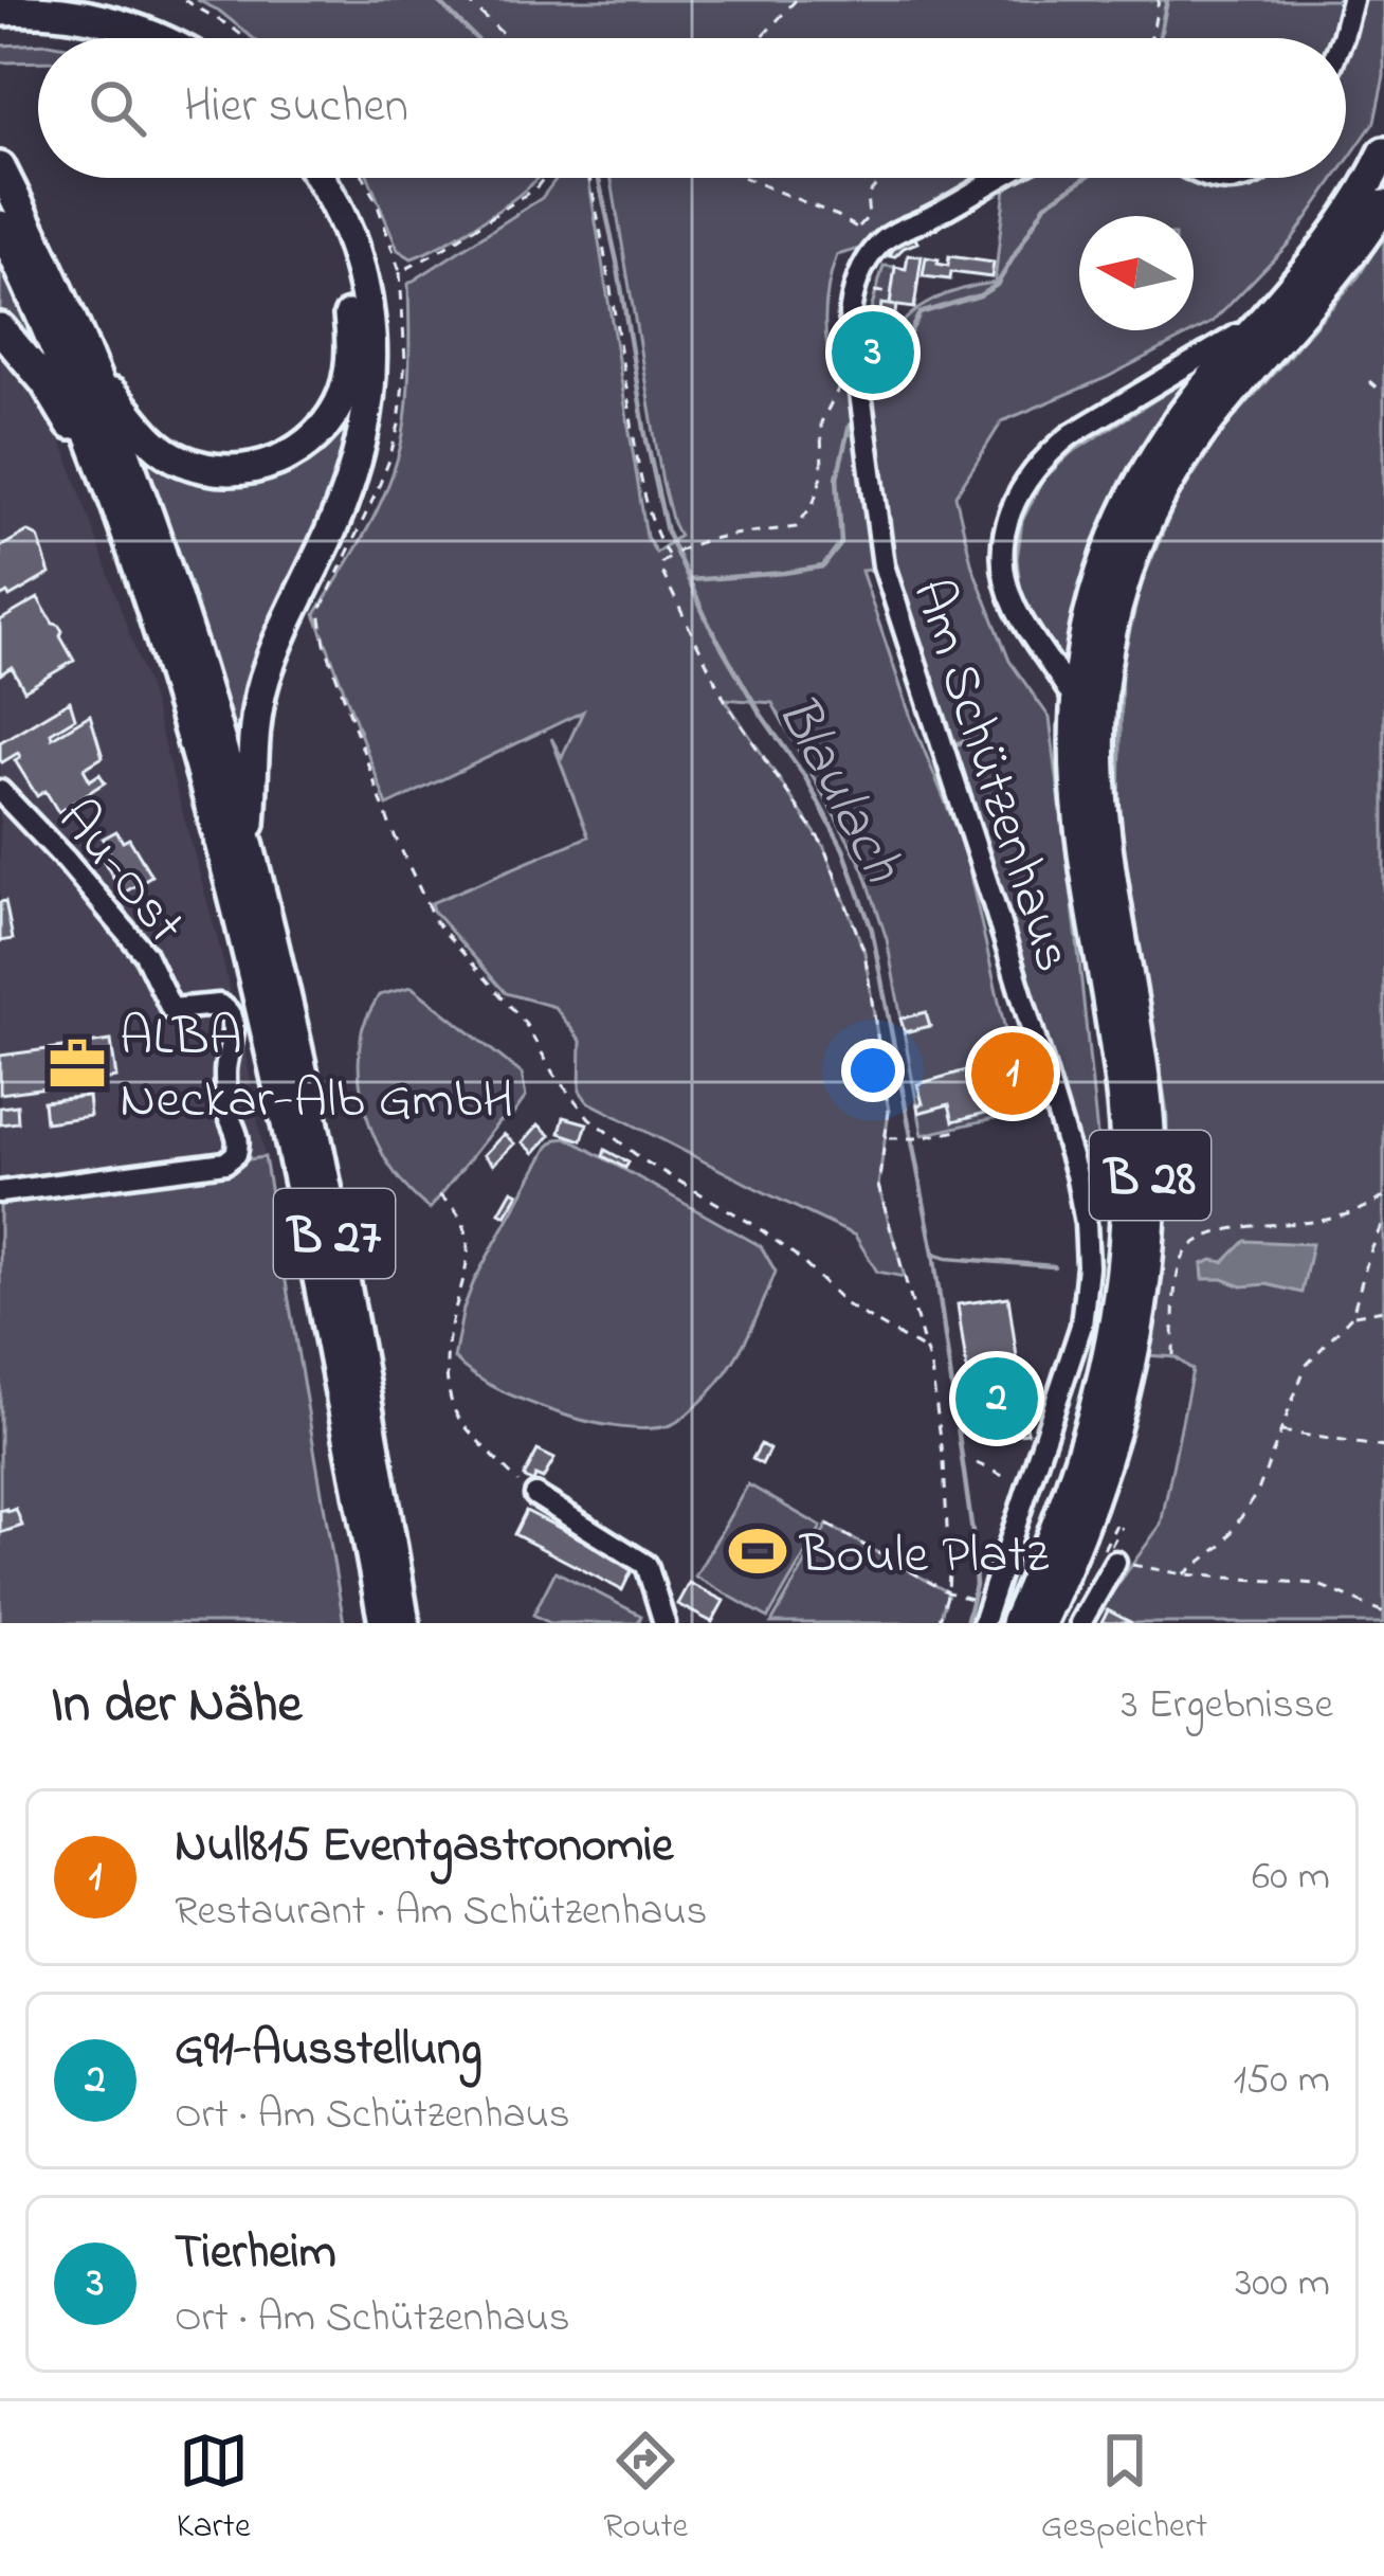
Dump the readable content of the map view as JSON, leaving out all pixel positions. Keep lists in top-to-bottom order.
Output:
{
  "streets": {
    "highway": ["B 28", "B 27"],
    "street": ["Am Schützenhaus", "Au-Ost"]
  },
  "water": ["Blaulach"],
  "places": {
    "office": ["ALBA Neckar-Alb GmbH"],
    "sports": ["Boule Platz"]
  },
  "north": "left",
  "page": {
    "search": "Hier suchen",
    "pins": ["3", "1", "2"],
    "heading": ["In der Nähe", "3 Ergebnisse"],
    "list": [
      {
        "mark": "1",
        "name": "Null815 Eventgastronomie",
        "note": "Restaurant · Am Schützenhaus",
        "value": "60 m"
      },
      {
        "mark": "2",
        "name": "G91-Ausstellung",
        "note": "Ort · Am Schützenhaus",
        "value": "150 m"
      },
      {
        "mark": "3",
        "name": "Tierheim",
        "note": "Ort · Am Schützenhaus",
        "value": "300 m"
      }
    ],
    "nav": ["Karte", "Route", "Gespeichert"]
  }
}
